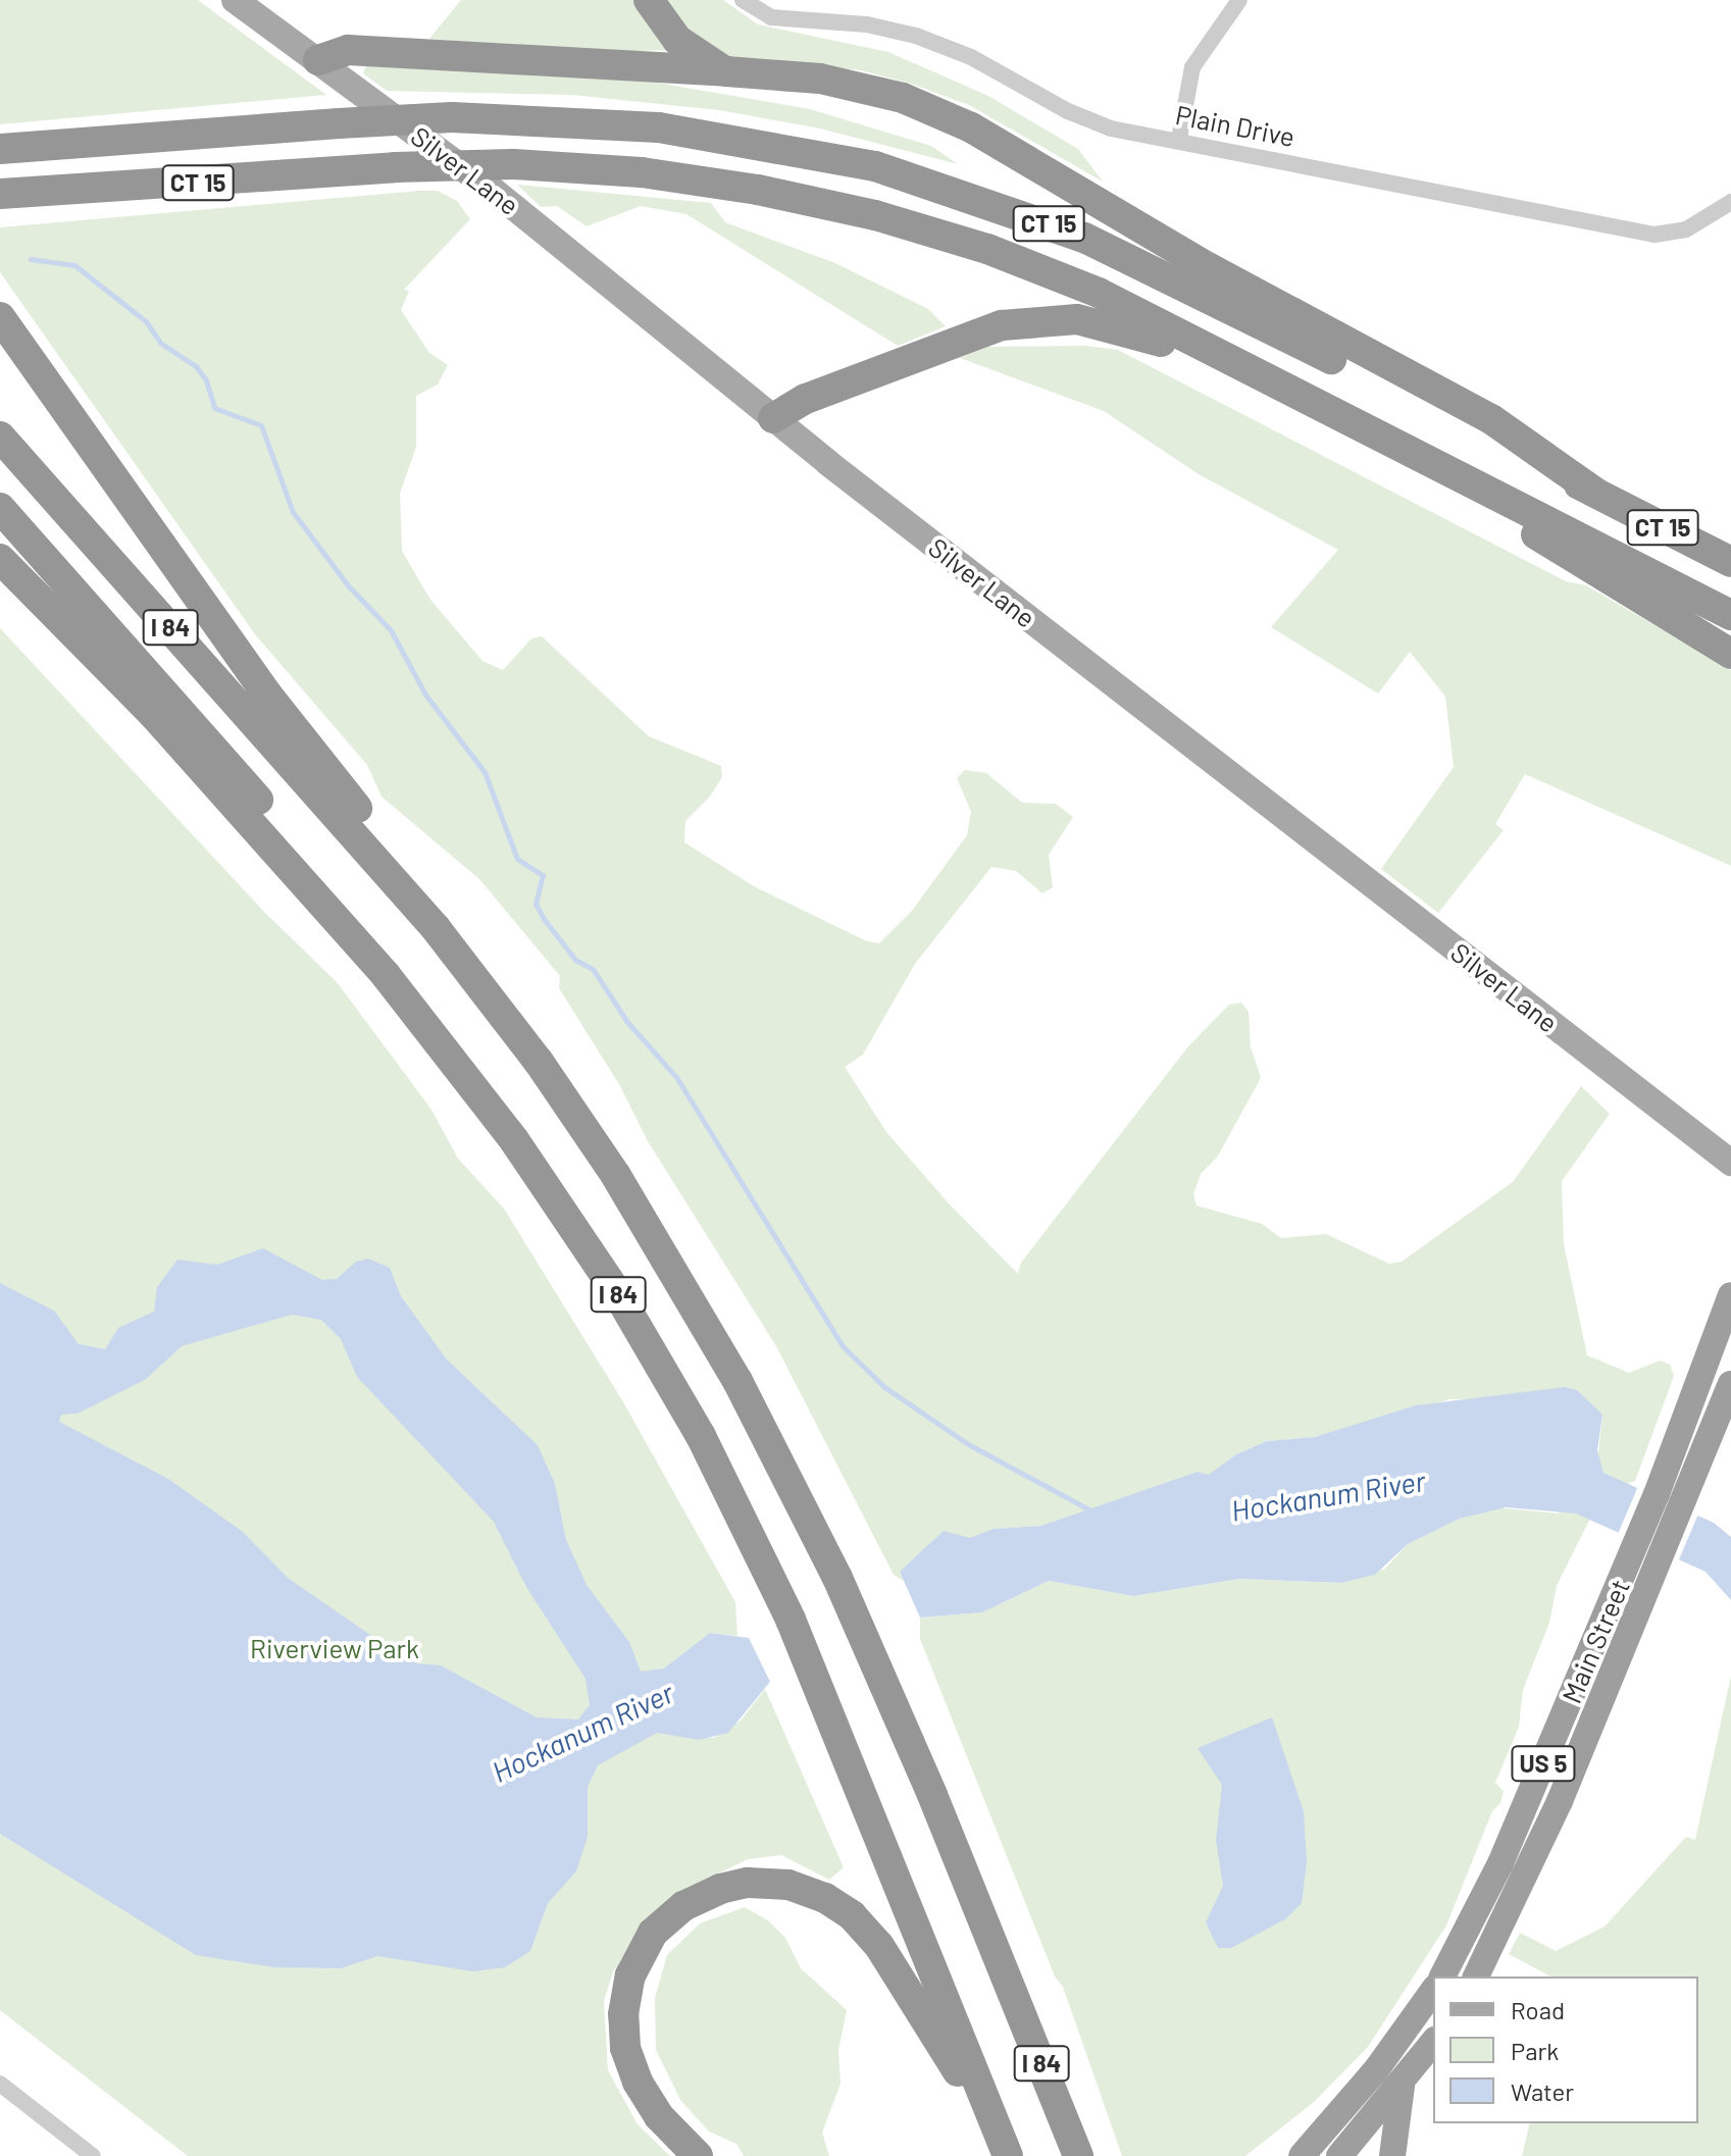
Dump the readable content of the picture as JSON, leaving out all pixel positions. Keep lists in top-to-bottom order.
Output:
{
  "streets": {
    "highway": [
      "CT 15",
      "I 84",
      "Main Street",
      "US 5"
    ],
    "main road": ["Silver Lane"],
    "street": ["Plain Drive"]
  },
  "water": ["Hockanum River"],
  "parks": ["Riverview Park"],
  "legend": ["Road", "Park", "Water"]
}
